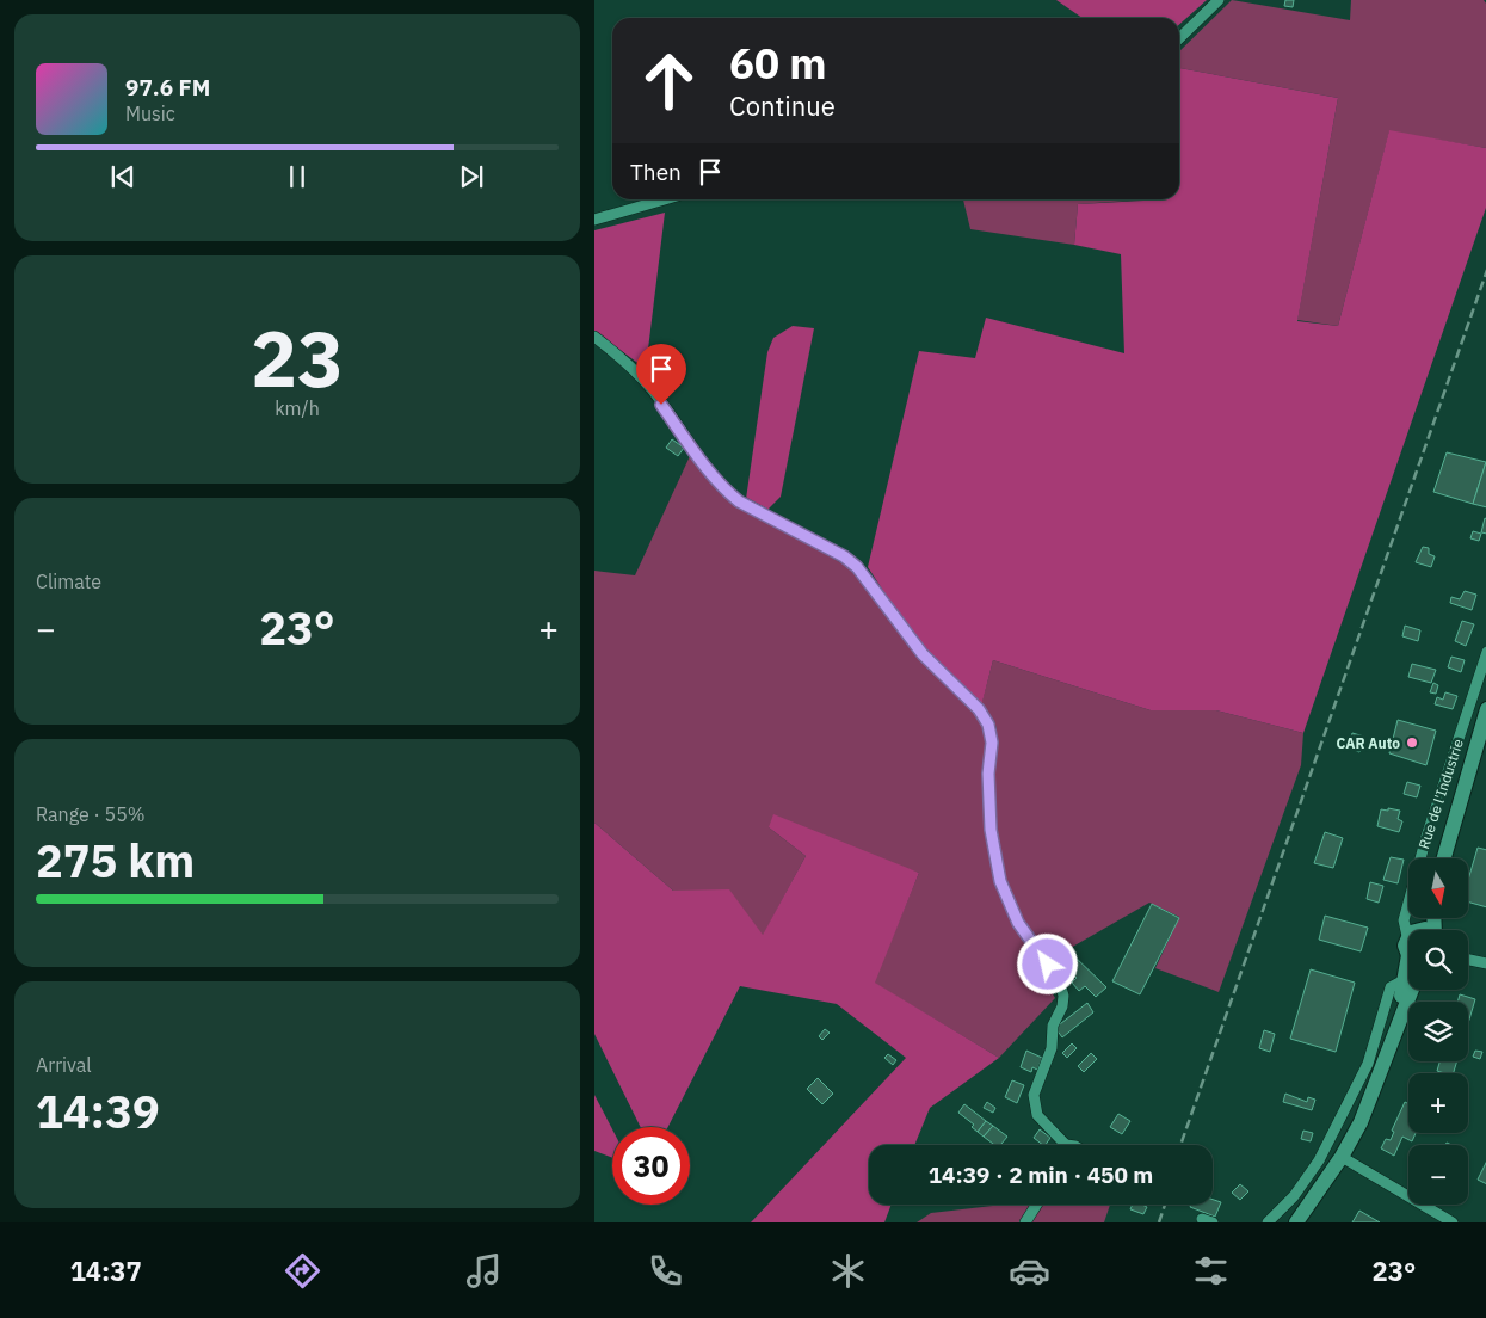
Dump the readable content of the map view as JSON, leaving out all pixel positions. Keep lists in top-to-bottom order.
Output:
{
  "streets": {
    "main road": ["Rue de l'Industrie"]
  },
  "places": ["CAR Auto"],
  "north": "bottom",
  "page": {
    "turn": ["60 m", "Continue"],
    "song": ["97.6 FM", "Music"],
    "then": "Then",
    "tile": [
      ["23", "km/h"],
      "Climate",
      ["Range · 55%", "275 km"],
      ["Arrival", "14:39"]
    ],
    "heat": ["−", "23°", "+"],
    "map_buttons": ["+", "−"],
    "limit": "30",
    "trip": "14:39 · 2 min · 450 m",
    "tabs": ["14:37", "23°"]
  }
}
